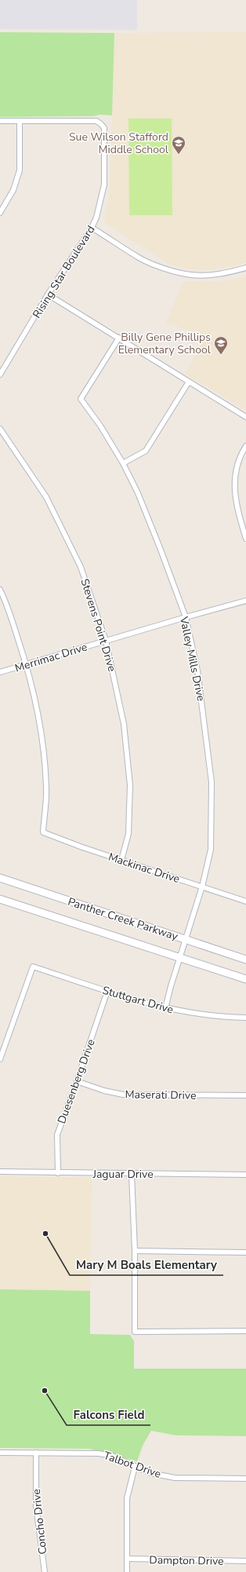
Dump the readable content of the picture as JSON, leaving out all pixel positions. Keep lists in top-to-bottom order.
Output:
{
  "streets": {
    "main road": ["Panther Creek Parkway"],
    "street": [
      "Rising Star Boulevard",
      "Stevens Point Drive",
      "Merrimac Drive",
      "Valley Mills Drive",
      "Mackinac Drive",
      "Stuttgart Drive",
      "Duesenberg Drive",
      "Maserati Drive",
      "Jaguar Drive",
      "Talbot Drive",
      "Concho Drive",
      "Dampton Drive"
    ]
  },
  "crossings": [
    ["Stevens Point Drive", "Merrimac Drive"],
    ["Stevens Point Drive", "Mackinac Drive"],
    ["Merrimac Drive", "Valley Mills Drive"],
    ["Merrimac Drive", "Mackinac Drive"],
    ["Valley Mills Drive", "Mackinac Drive"],
    ["Valley Mills Drive", "Panther Creek Parkway"],
    ["Valley Mills Drive", "Stuttgart Drive"],
    ["Stuttgart Drive", "Duesenberg Drive"],
    ["Duesenberg Drive", "Maserati Drive"],
    ["Duesenberg Drive", "Jaguar Drive"],
    ["Talbot Drive", "Concho Drive"]
  ],
  "places": {
    "school or university": ["Sue Wilson Stafford Middle School", "Billy Gene Phillips Elementary School"],
    "other": ["Mary M Boals Elementary", "Falcons Field"]
  }
}
